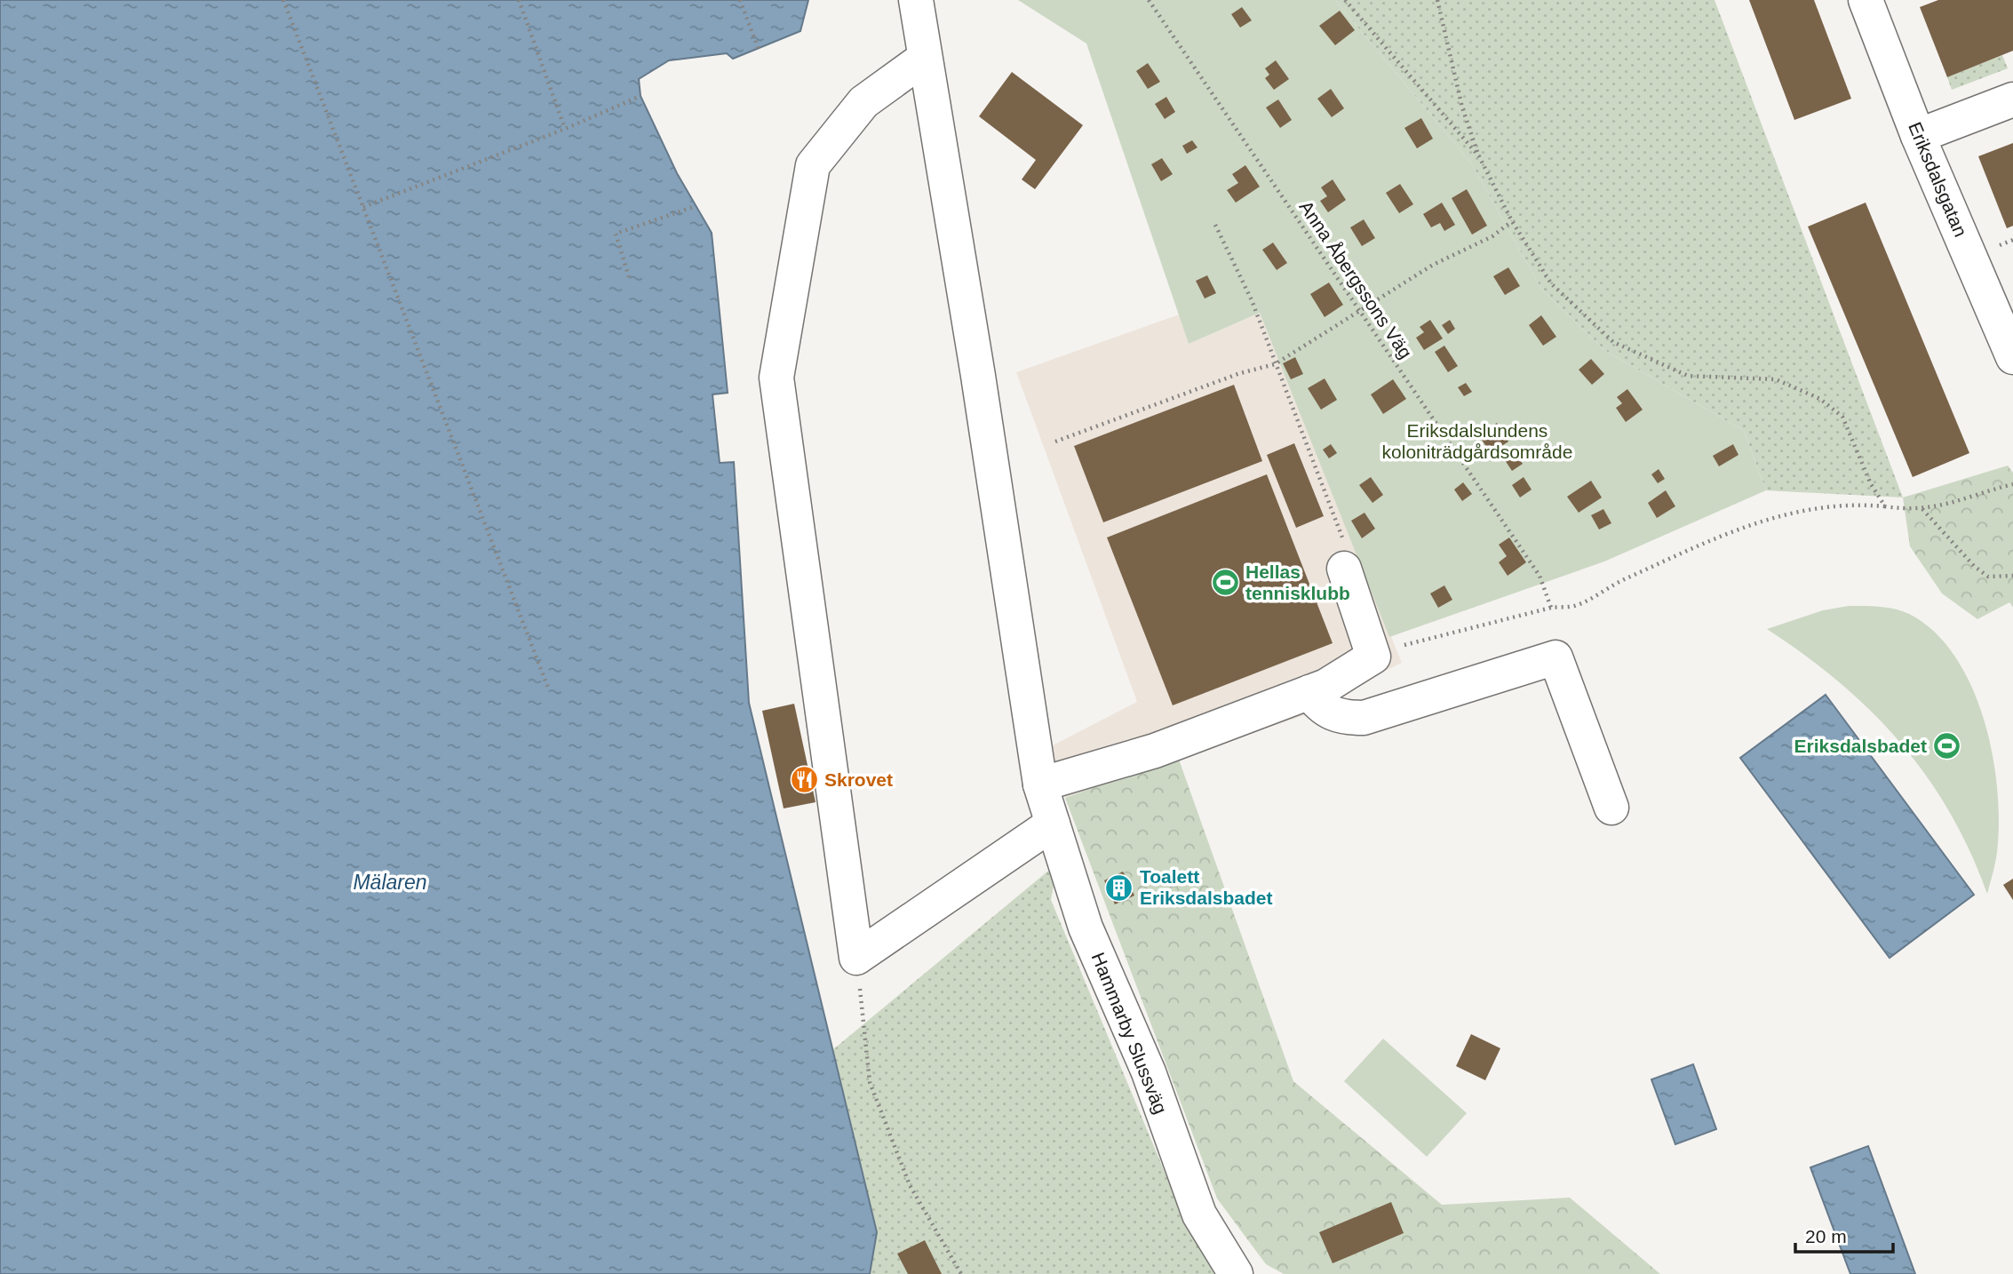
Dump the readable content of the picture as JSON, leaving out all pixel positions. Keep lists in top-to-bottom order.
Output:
{
  "streets": {
    "street": ["Eriksdalsgatan", "Hammarby Slussväg"],
    "path": ["Anna Åbergssons Väg"]
  },
  "water": ["Mälaren"],
  "parks": ["Eriksdalslundens koloniträdgårdsområde"],
  "places": {
    "sports": ["Hellas tennisklubb", "Eriksdalsbadet"],
    "restaurant": ["Skrovet"],
    "building": ["Toalett Eriksdalsbadet"]
  },
  "scale_bar": "20 m"
}
